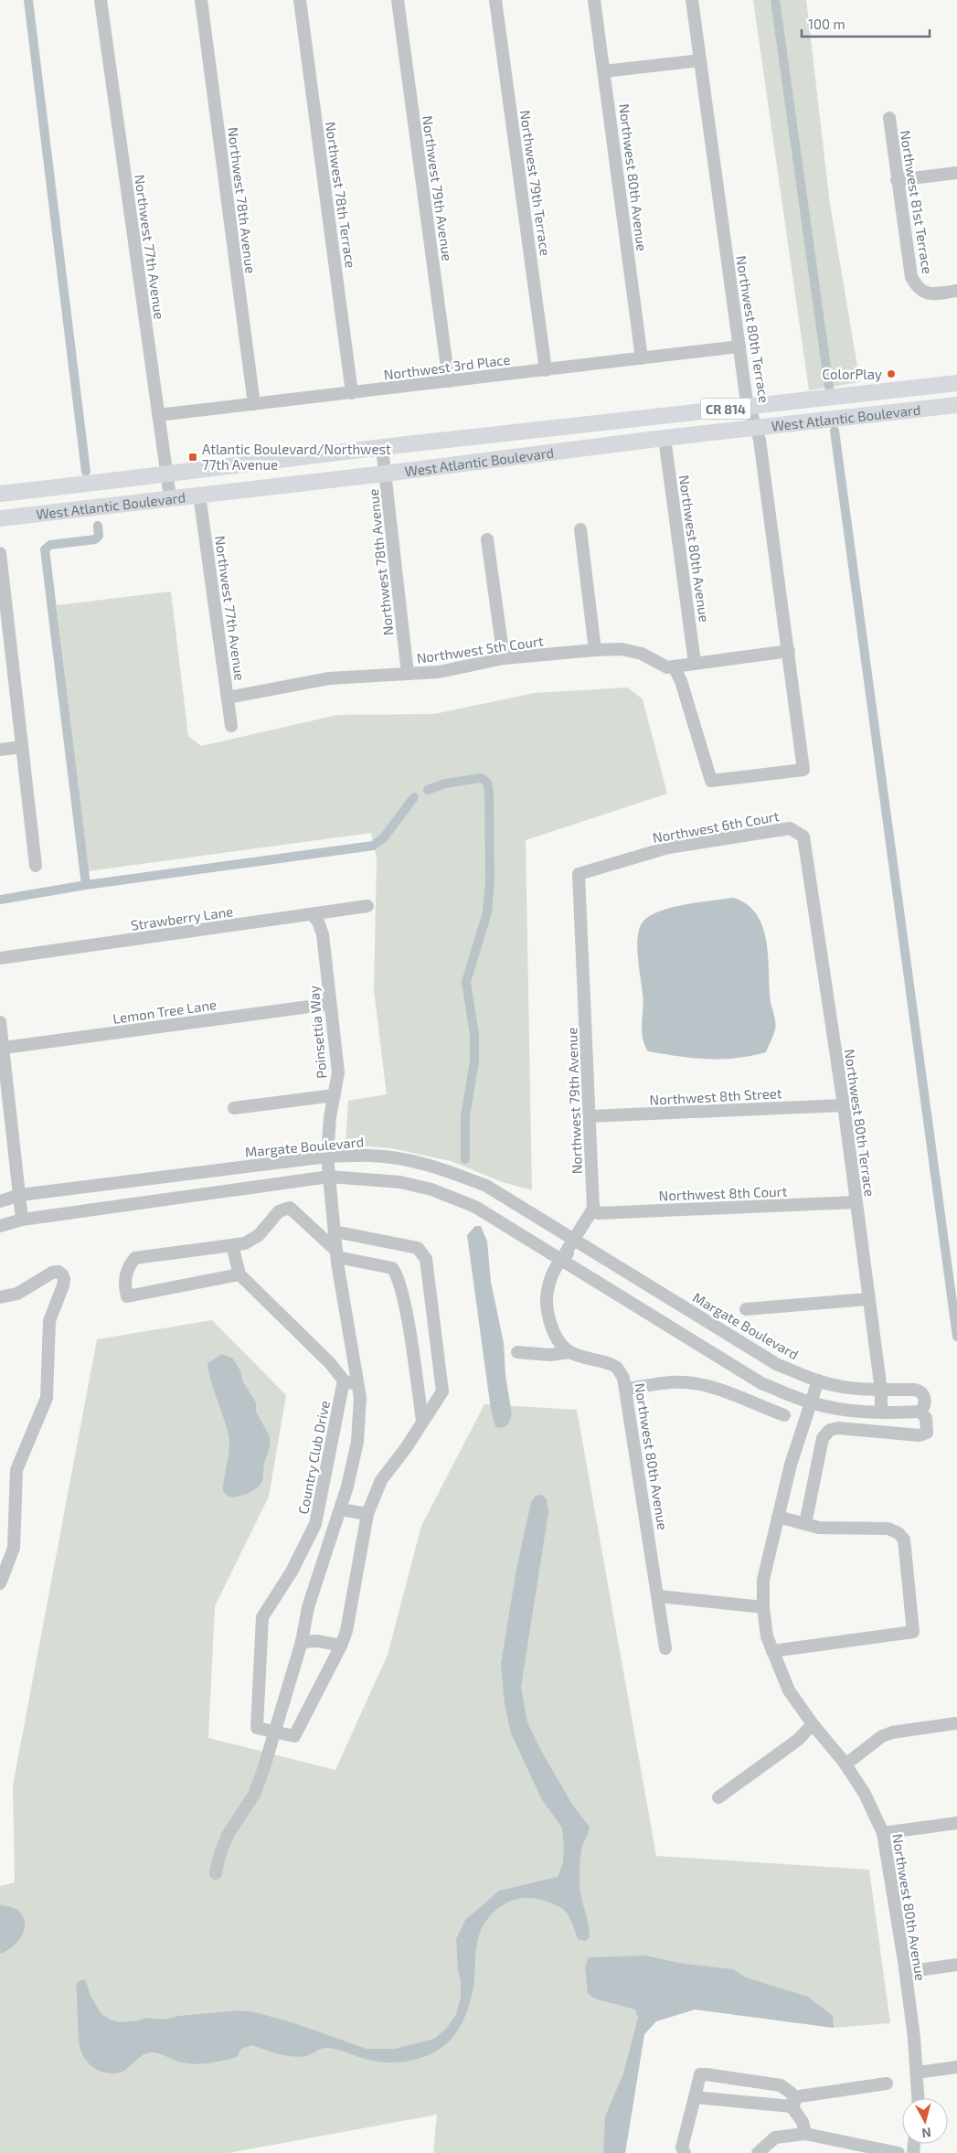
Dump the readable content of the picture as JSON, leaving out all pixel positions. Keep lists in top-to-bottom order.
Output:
{
  "streets": {
    "main road": ["CR 814", "West Atlantic Boulevard"],
    "street": [
      "Northwest 80th Avenue",
      "Northwest 79th Terrace",
      "Northwest 79th Avenue",
      "Northwest 78th Terrace",
      "Northwest 78th Avenue",
      "Northwest 81st Terrace",
      "Northwest 77th Avenue",
      "Northwest 80th Terrace",
      "Northwest 3rd Place",
      "Northwest 5th Court",
      "Northwest 6th Court",
      "Strawberry Lane",
      "Lemon Tree Lane",
      "Poinsettia Way",
      "Northwest 8th Street",
      "Margate Boulevard",
      "Northwest 8th Court",
      "Country Club Drive"
    ]
  },
  "crossings": [
    ["Northwest 80th Avenue", "Northwest 3rd Place"],
    ["Northwest 80th Avenue", "West Atlantic Boulevard"],
    ["Northwest 80th Avenue", "Northwest 5th Court"],
    ["Northwest 80th Avenue", "Margate Boulevard"],
    ["Northwest 79th Terrace", "Northwest 3rd Place"],
    ["Northwest 79th Avenue", "Northwest 3rd Place"],
    ["Northwest 79th Avenue", "Northwest 6th Court"],
    ["Northwest 79th Avenue", "Northwest 8th Street"],
    ["Northwest 79th Avenue", "Northwest 8th Court"],
    ["Northwest 78th Terrace", "Northwest 3rd Place"],
    ["Northwest 78th Avenue", "Northwest 3rd Place"],
    ["Northwest 78th Avenue", "West Atlantic Boulevard"],
    ["Northwest 78th Avenue", "Northwest 5th Court"],
    ["Northwest 77th Avenue", "Northwest 3rd Place"],
    ["Northwest 77th Avenue", "West Atlantic Boulevard"],
    ["Northwest 77th Avenue", "Northwest 5th Court"],
    ["Northwest 80th Terrace", "Northwest 3rd Place"],
    ["Northwest 80th Terrace", "West Atlantic Boulevard"],
    ["Northwest 80th Terrace", "Northwest 5th Court"],
    ["Northwest 80th Terrace", "Northwest 6th Court"],
    ["Northwest 80th Terrace", "Northwest 8th Street"],
    ["Northwest 80th Terrace", "Margate Boulevard"],
    ["Northwest 80th Terrace", "Northwest 8th Court"],
    ["Strawberry Lane", "Poinsettia Way"],
    ["Lemon Tree Lane", "Poinsettia Way"],
    ["Poinsettia Way", "Margate Boulevard"]
  ],
  "places": {
    "other": ["ColorPlay"],
    "transit": ["Atlantic Boulevard/Northwest 77th Avenue"]
  },
  "scale_bar": "100 m",
  "north": "bottom"
}
